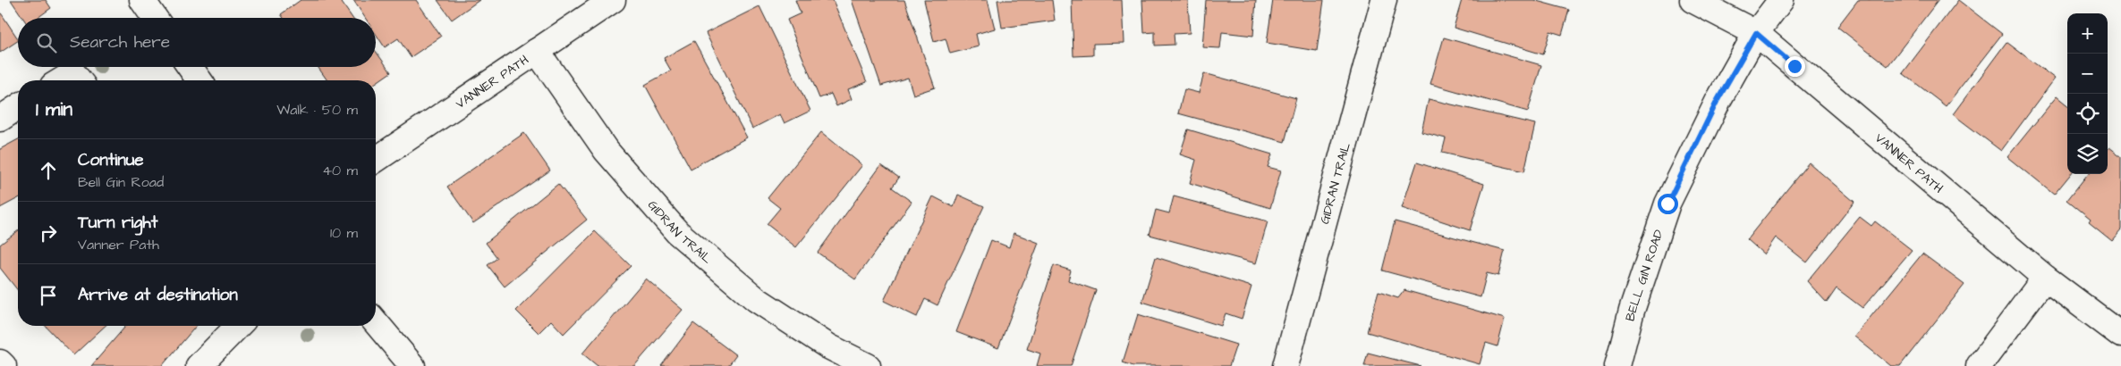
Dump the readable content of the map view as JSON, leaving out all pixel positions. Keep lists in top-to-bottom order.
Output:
{
  "streets": {
    "street": ["VANNER PATH", "GIDRAN TRAIL", "BELL GIN ROAD"]
  },
  "crossings": [
    ["VANNER PATH", "GIDRAN TRAIL"],
    ["VANNER PATH", "BELL GIN ROAD"]
  ],
  "page": {
    "map_buttons": ["+", "−"],
    "search": "Search here",
    "heading": ["1 min", "Walk · 50 m"],
    "list": [
      ["Continue", "Bell Gin Road", "40 m"],
      ["Turn right", "Vanner Path", "10 m"],
      "Arrive at destination"
    ]
  }
}
